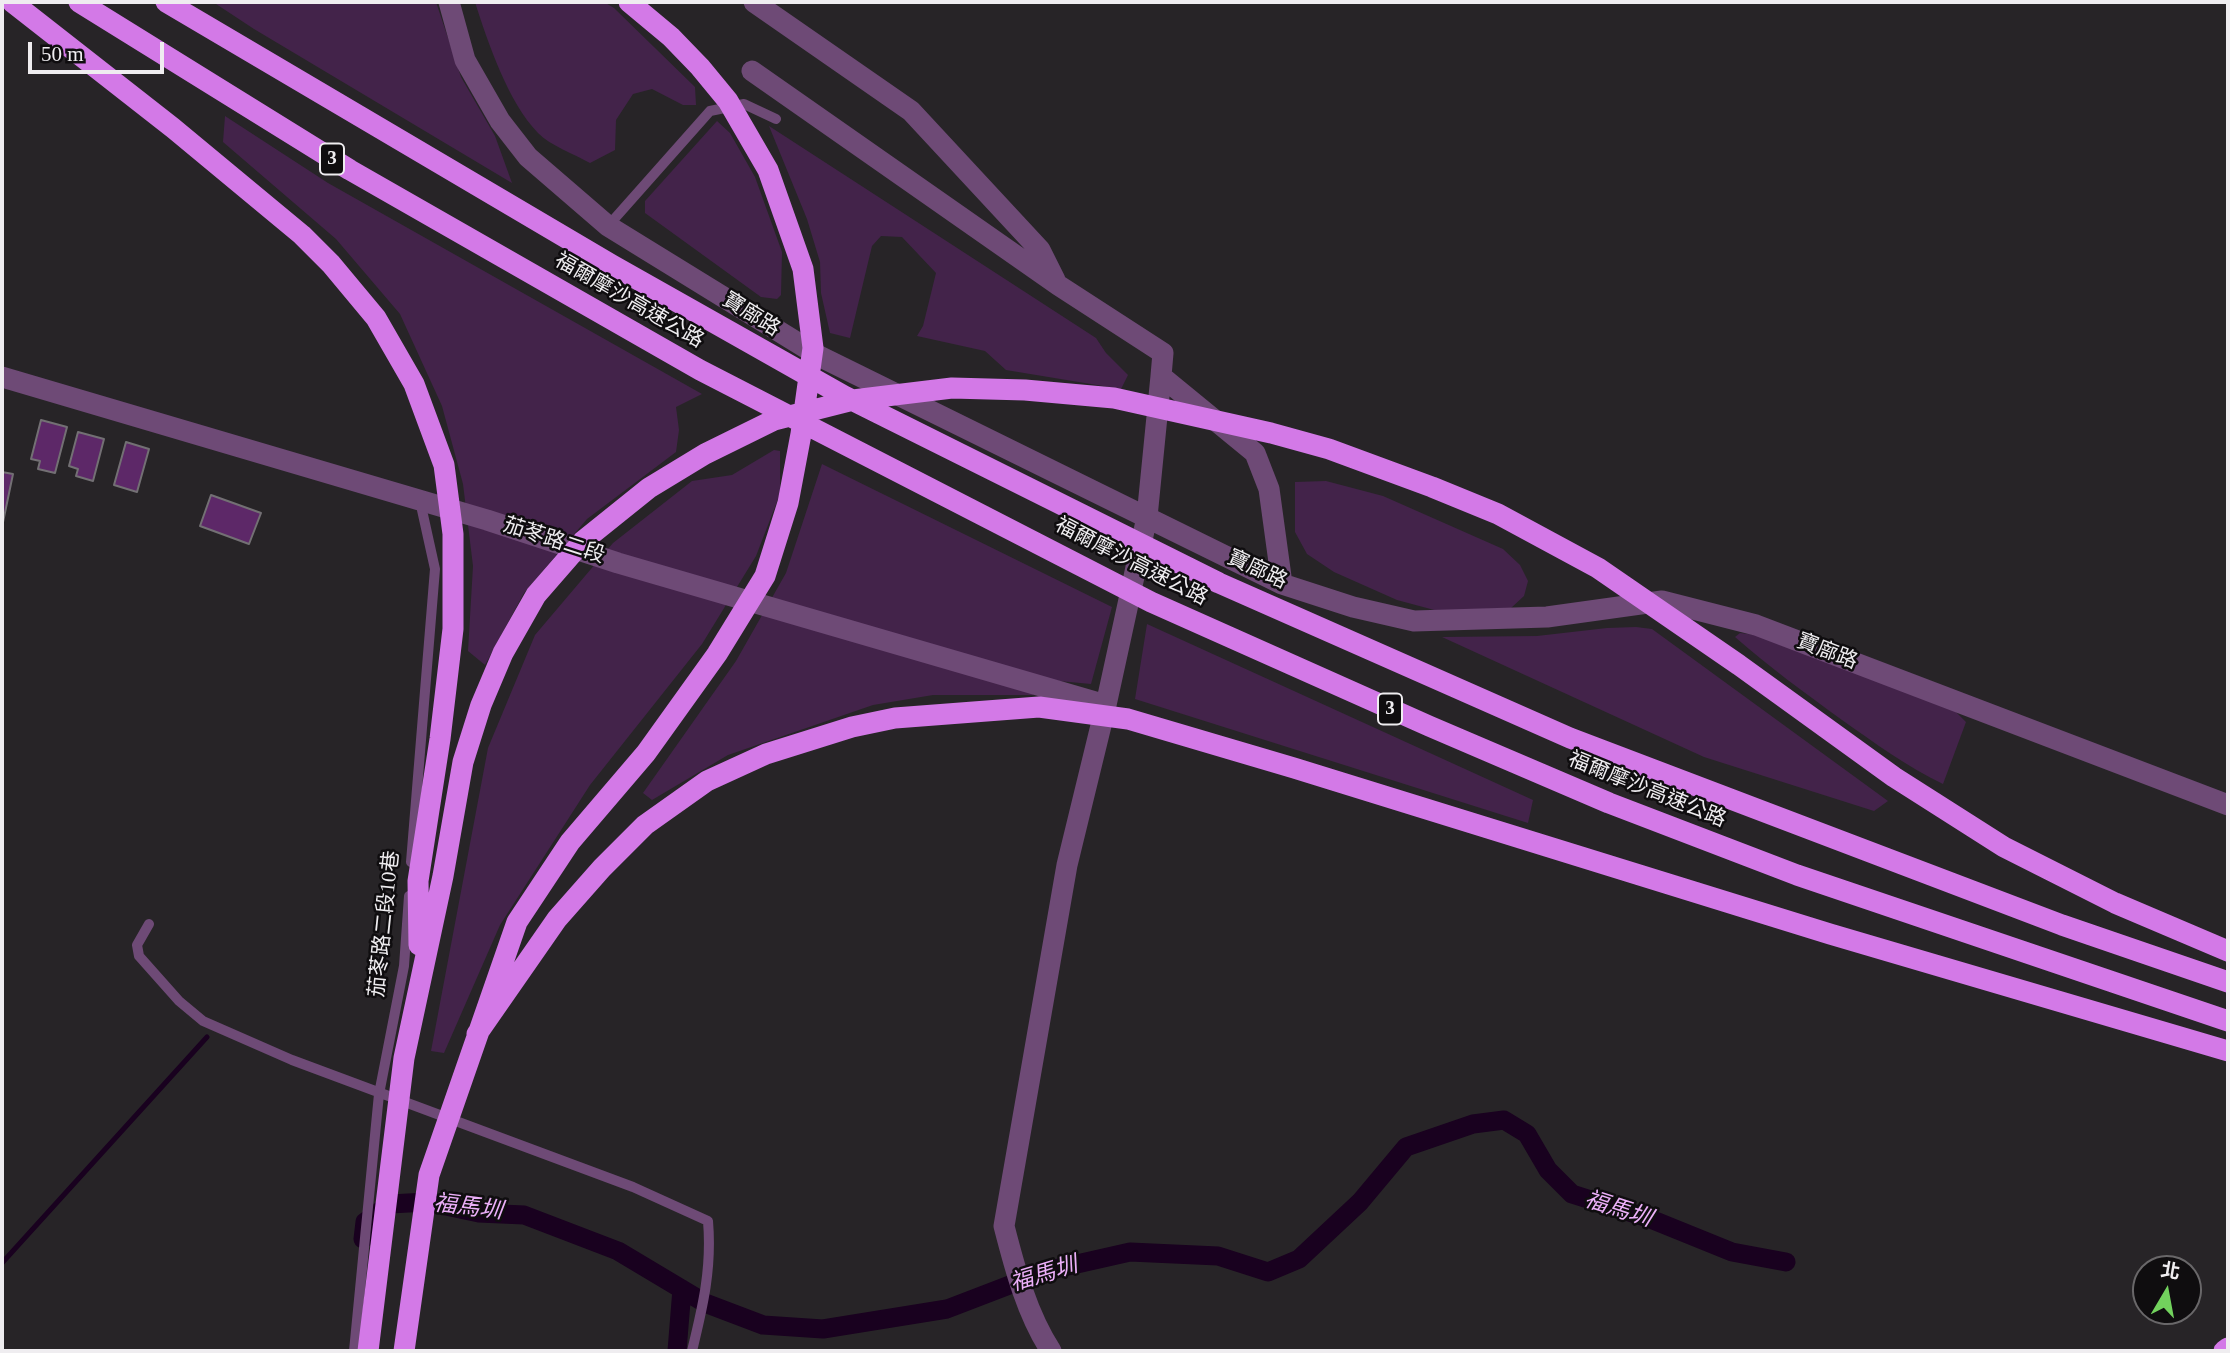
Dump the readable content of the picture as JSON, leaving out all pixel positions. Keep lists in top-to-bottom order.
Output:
{
  "streets": {
    "highway": ["3", "福爾摩沙高速公路"],
    "street": ["寶廍路", "茄苳路二段"],
    "lane": ["茄苳路二段10巷"]
  },
  "crossings": [
    ["茄苳路二段", "茄苳路二段10巷"]
  ],
  "water": ["福馬圳"],
  "scale_bar": "50 m",
  "north": "top"
}
